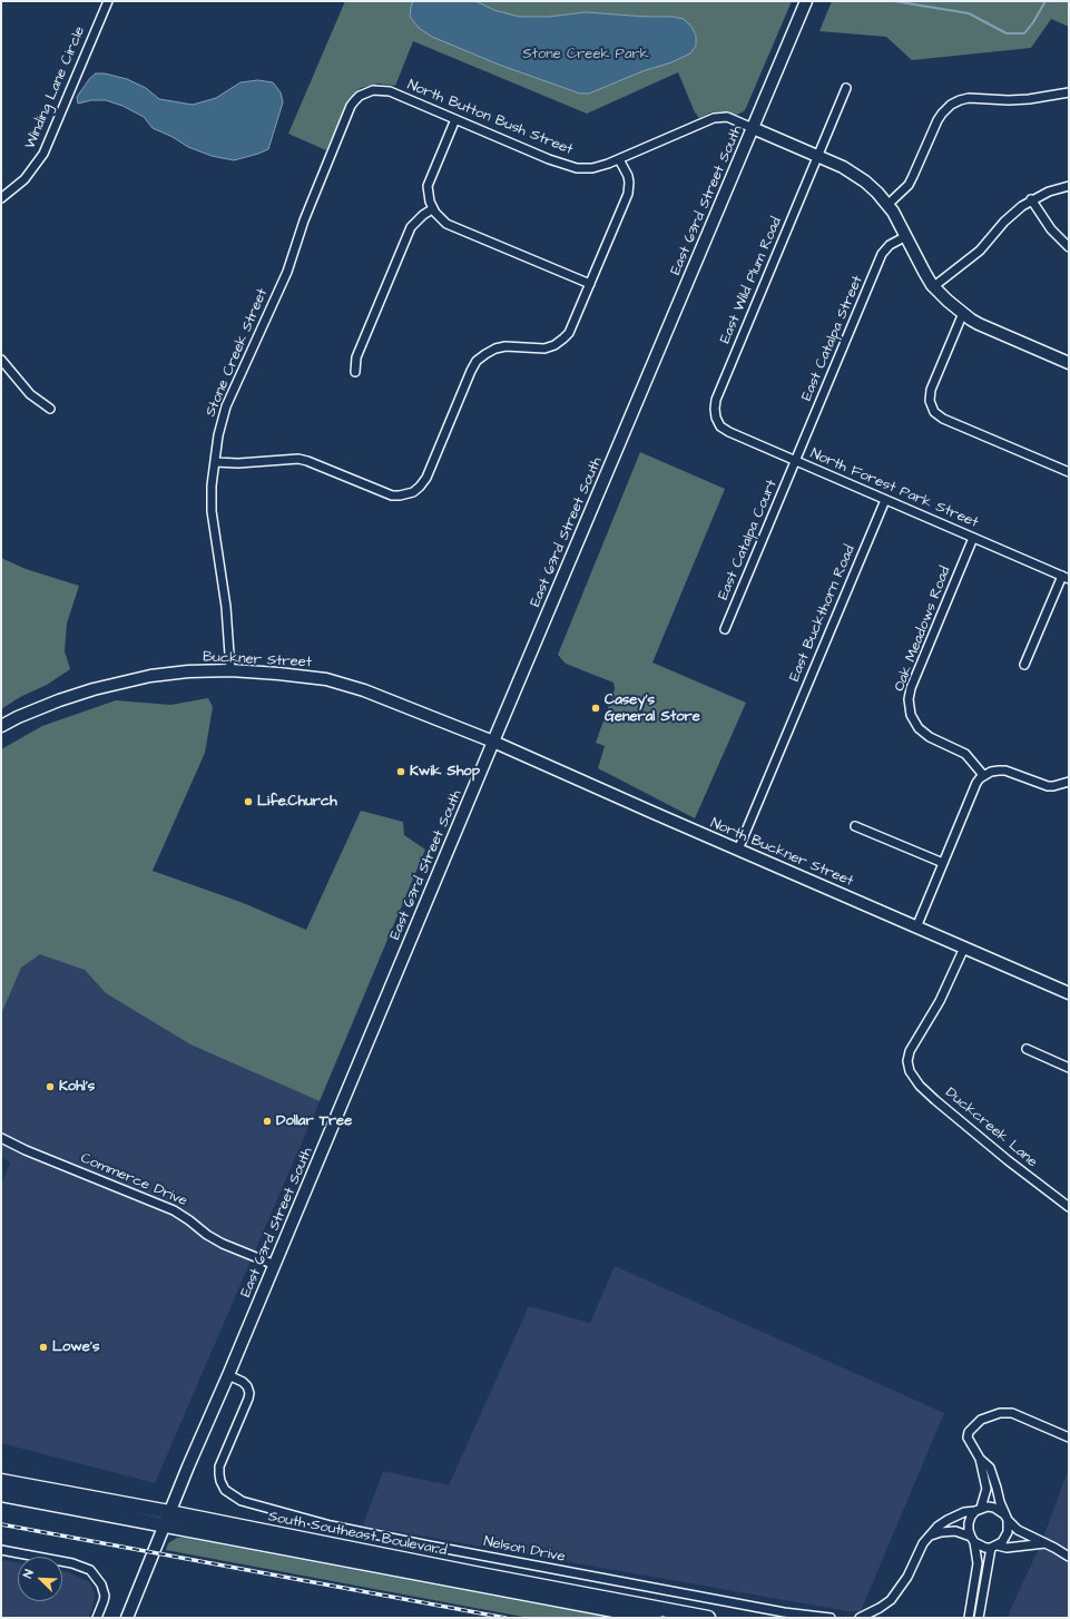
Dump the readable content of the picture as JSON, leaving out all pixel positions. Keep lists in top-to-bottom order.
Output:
{
  "streets": {
    "main road": [
      "East 63rd Street South",
      "Buckner Street",
      "North Buckner Street",
      "South Southeast Boulevard"
    ],
    "street": [
      "Winding Lane Circle",
      "North Button Bush Street",
      "East Wild Plum Road",
      "East Catalpa Street",
      "Stone Creek Street",
      "North Forest Park Street",
      "East Catalpa Court",
      "East Buckthorn Road",
      "Oak Meadows Road",
      "Duckcreek Lane",
      "Commerce Drive",
      "Nelson Drive"
    ]
  },
  "crossings": [
    ["North Button Bush Street", "East 63rd Street South"],
    ["North Button Bush Street", "Stone Creek Street"],
    ["East 63rd Street South", "North Buckner Street"],
    ["East 63rd Street South", "Commerce Drive"],
    ["East 63rd Street South", "South Southeast Boulevard"],
    ["East 63rd Street South", "Nelson Drive"],
    ["East Wild Plum Road", "North Forest Park Street"],
    ["East Catalpa Street", "North Forest Park Street"],
    ["East Catalpa Street", "East Catalpa Court"],
    ["Stone Creek Street", "Buckner Street"],
    ["North Forest Park Street", "East Catalpa Court"],
    ["North Forest Park Street", "East Buckthorn Road"],
    ["North Forest Park Street", "Oak Meadows Road"],
    ["East Buckthorn Road", "North Buckner Street"],
    ["Buckner Street", "North Buckner Street"],
    ["North Buckner Street", "Duckcreek Lane"]
  ],
  "parks": ["Stone Creek Park"],
  "places": [
    "Casey's General Store",
    "Kwik Shop",
    "Life.Church",
    "Kohl's",
    "Dollar Tree",
    "Lowe's"
  ],
  "north": "top left"
}
